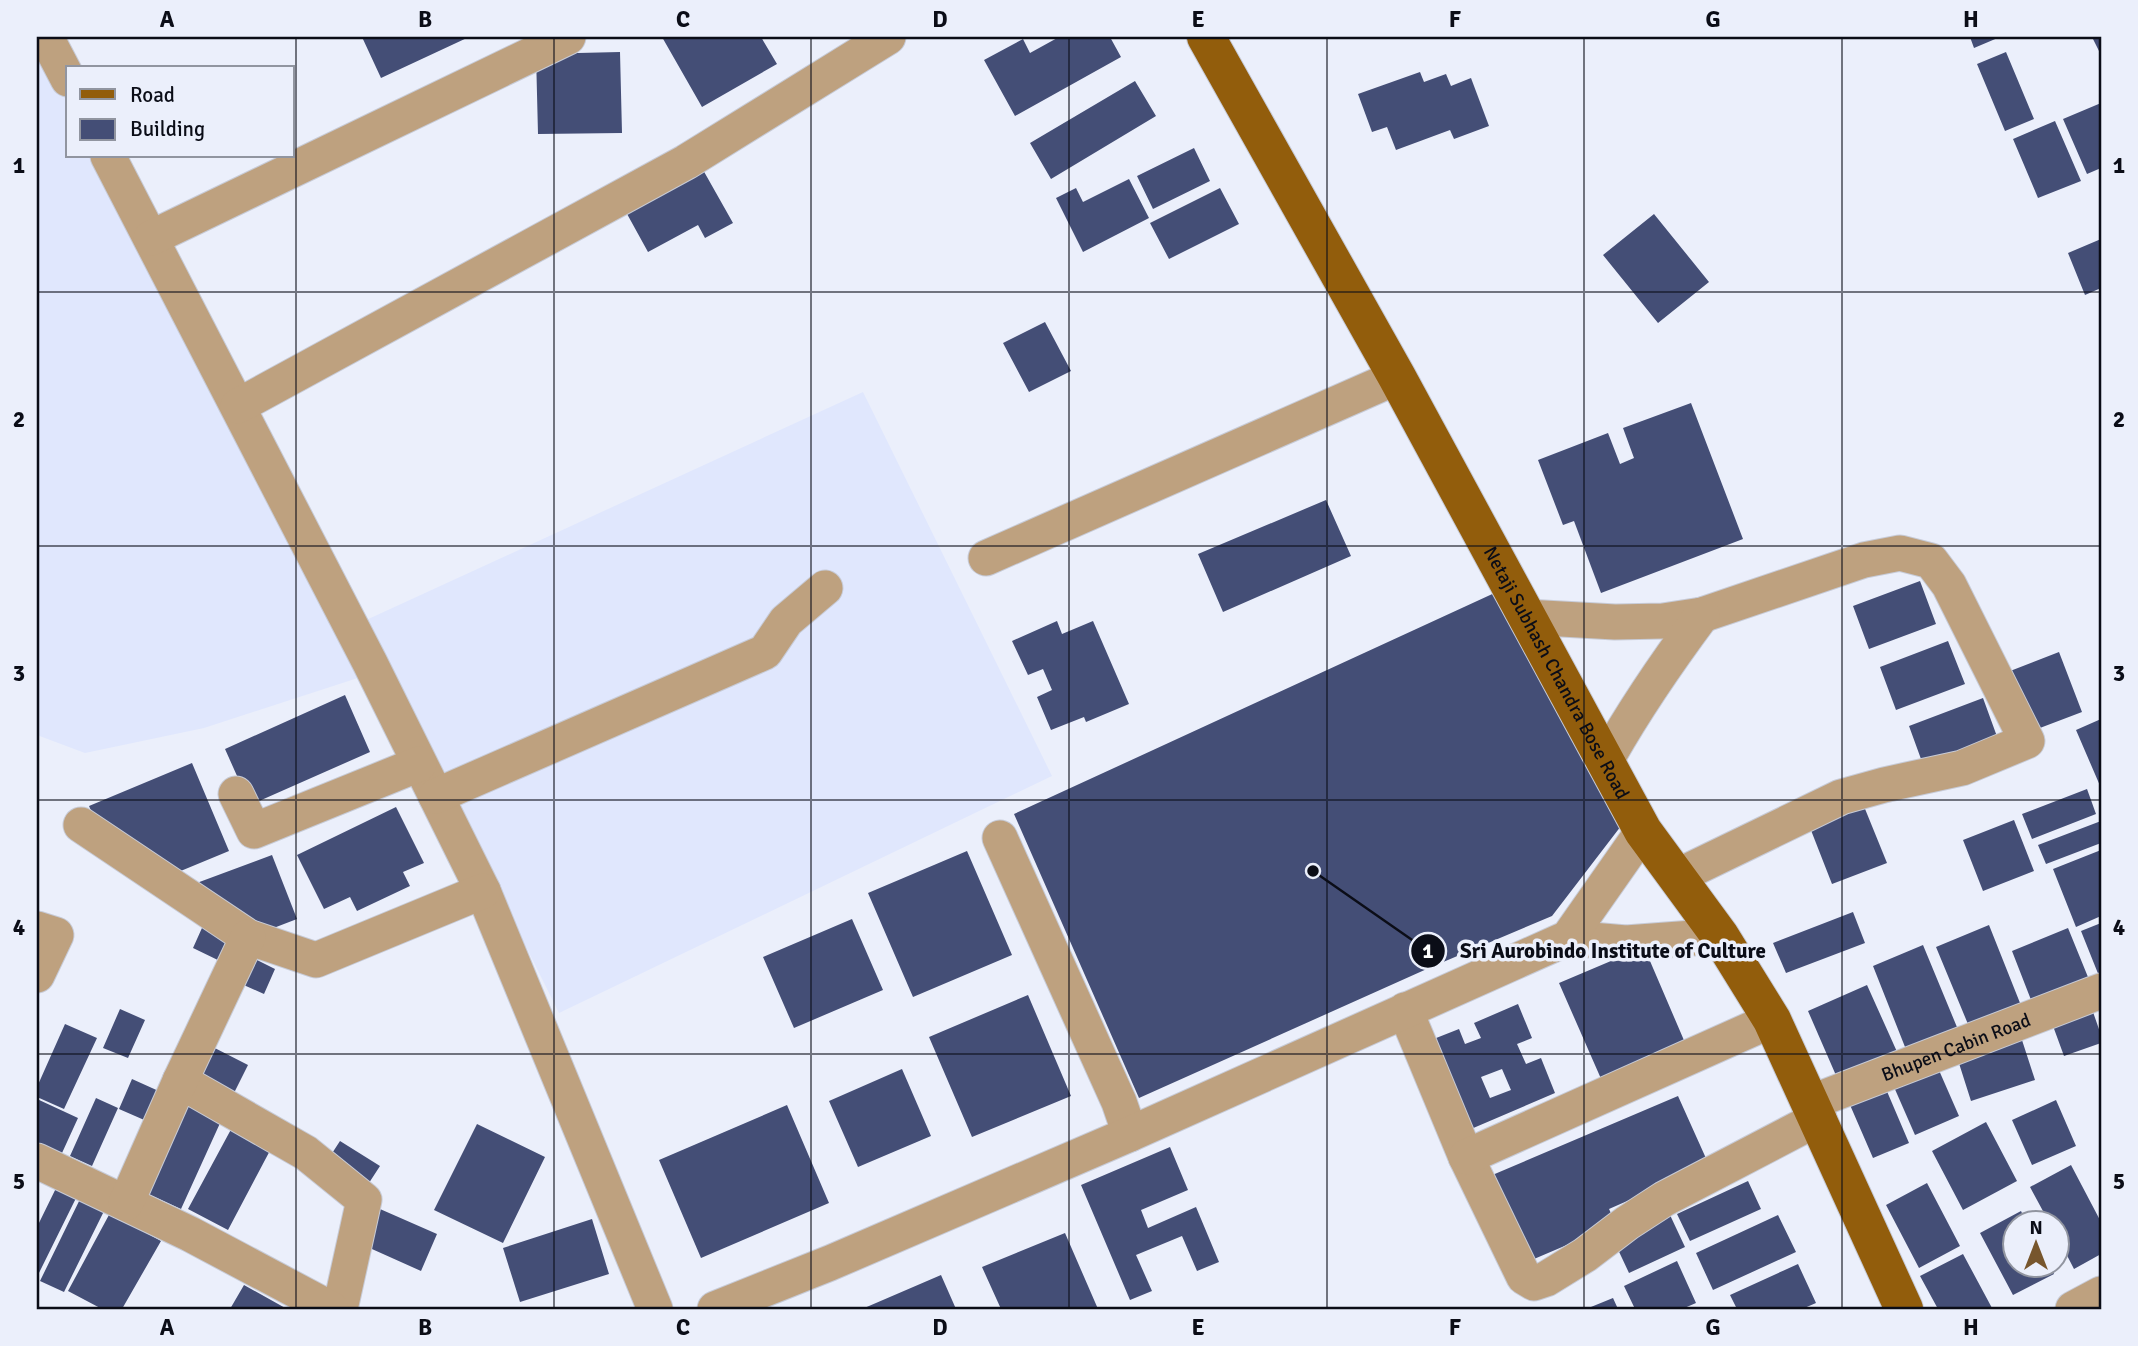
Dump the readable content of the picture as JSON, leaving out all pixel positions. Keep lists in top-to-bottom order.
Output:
{
  "streets": {
    "main road": ["Netaji Subhash Chandra Bose Road"],
    "street": ["Bhupen Cabin Road"]
  },
  "crossings": [
    ["Netaji Subhash Chandra Bose Road", "Bhupen Cabin Road"]
  ],
  "places": ["Sri Aurobindo Institute of Culture"],
  "legend": ["Road", "Building"],
  "north": "top",
  "grid": {
    "columns": [
      "A",
      "B",
      "C",
      "D",
      "E",
      "F",
      "G",
      "H"
    ],
    "rows": [
      "1",
      "2",
      "3",
      "4",
      "5"
    ]
  }
}
